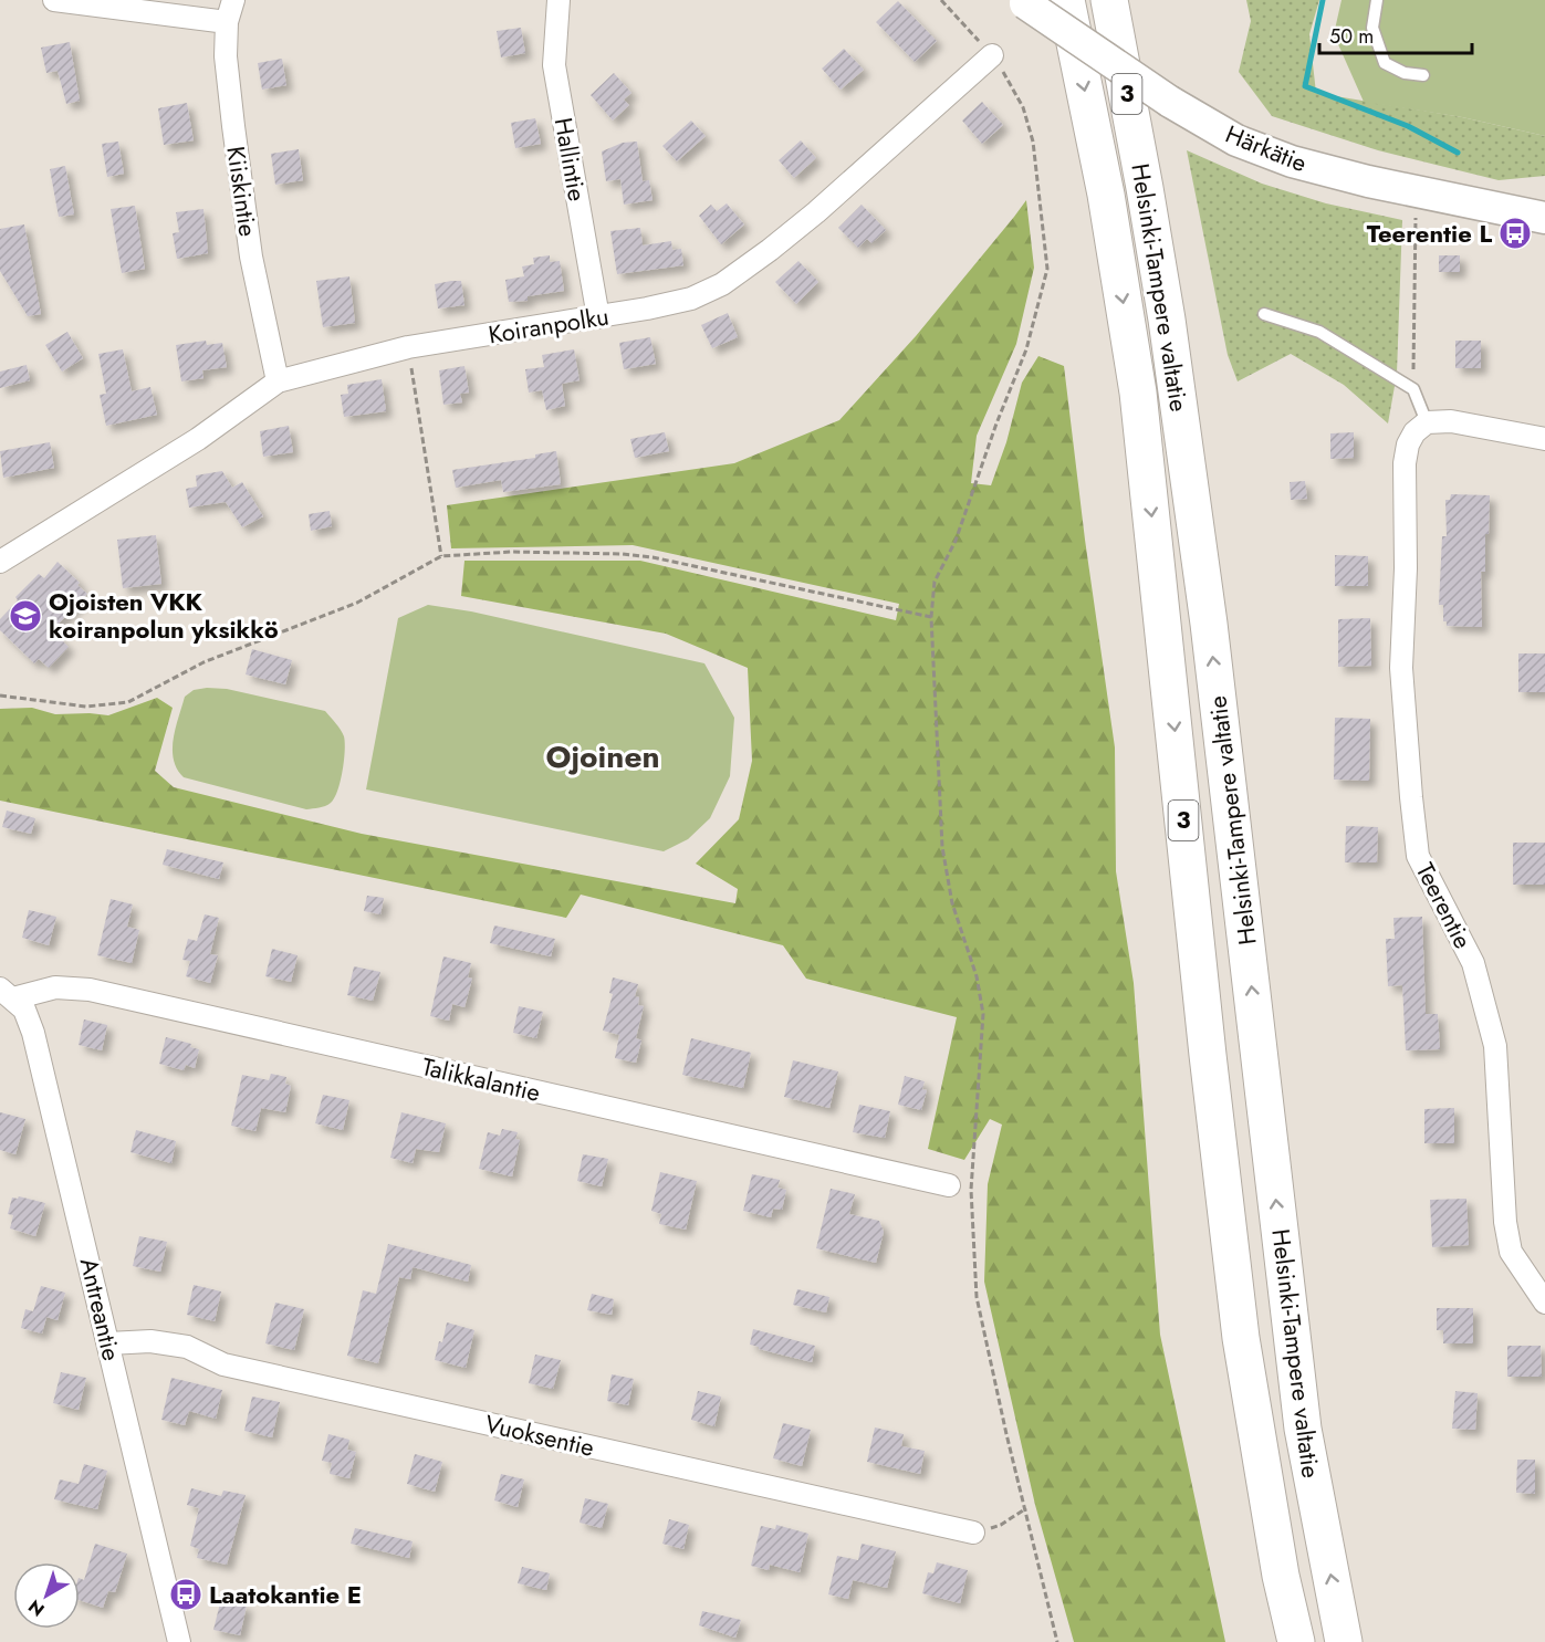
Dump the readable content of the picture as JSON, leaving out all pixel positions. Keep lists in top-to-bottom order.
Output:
{
  "streets": {
    "highway": ["3", "Helsinki-Tampere valtatie"],
    "main road": ["Härkätie"],
    "street": [
      "Hallintie",
      "Kiiskintie",
      "Koiranpolku",
      "Teerentie",
      "Talikkalantie",
      "Antreantie",
      "Vuoksentie"
    ]
  },
  "crossings": [
    ["Hallintie", "Koiranpolku"],
    ["Kiiskintie", "Koiranpolku"],
    ["Talikkalantie", "Antreantie"],
    ["Antreantie", "Vuoksentie"]
  ],
  "districts": ["Ojoinen"],
  "places": {
    "bus stop": ["Teerentie L", "Laatokantie E"],
    "school or university": ["Ojoisten VKK koiranpolun yksikkö"]
  },
  "scale_bar": "50 m",
  "north": "bottom left"
}
